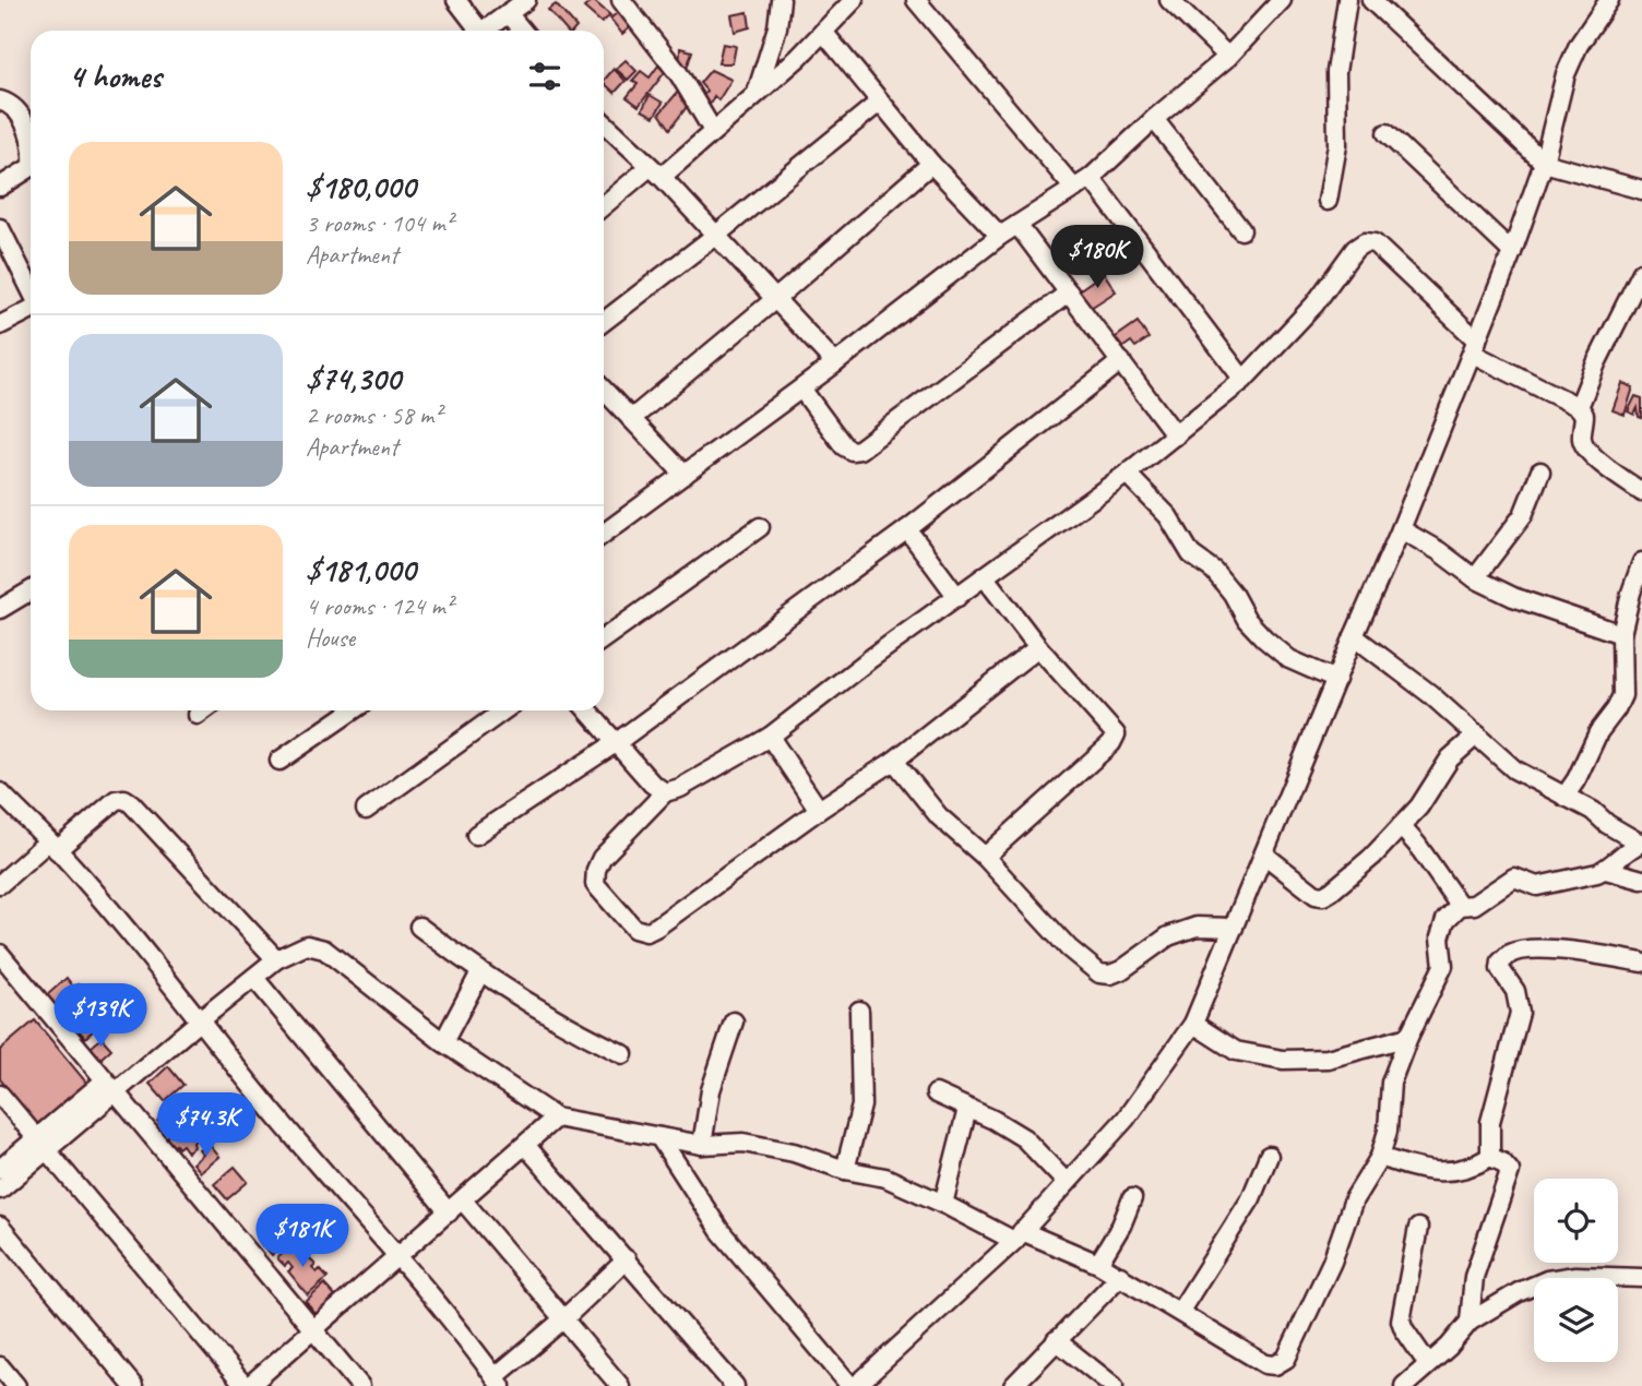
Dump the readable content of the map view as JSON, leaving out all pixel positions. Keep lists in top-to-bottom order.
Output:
{
  "page": {
    "heading": "4 homes",
    "list": [
      {
        "name": "$180,000",
        "note": "3 rooms · 104 m² · Apartment"
      },
      {
        "name": "$74,300",
        "note": "2 rooms · 58 m² · Apartment"
      },
      {
        "name": "$181,000",
        "note": "4 rooms · 124 m² · House"
      }
    ],
    "price": [
      "$180K",
      "$139K",
      "$74.3K",
      "$181K"
    ]
  }
}
